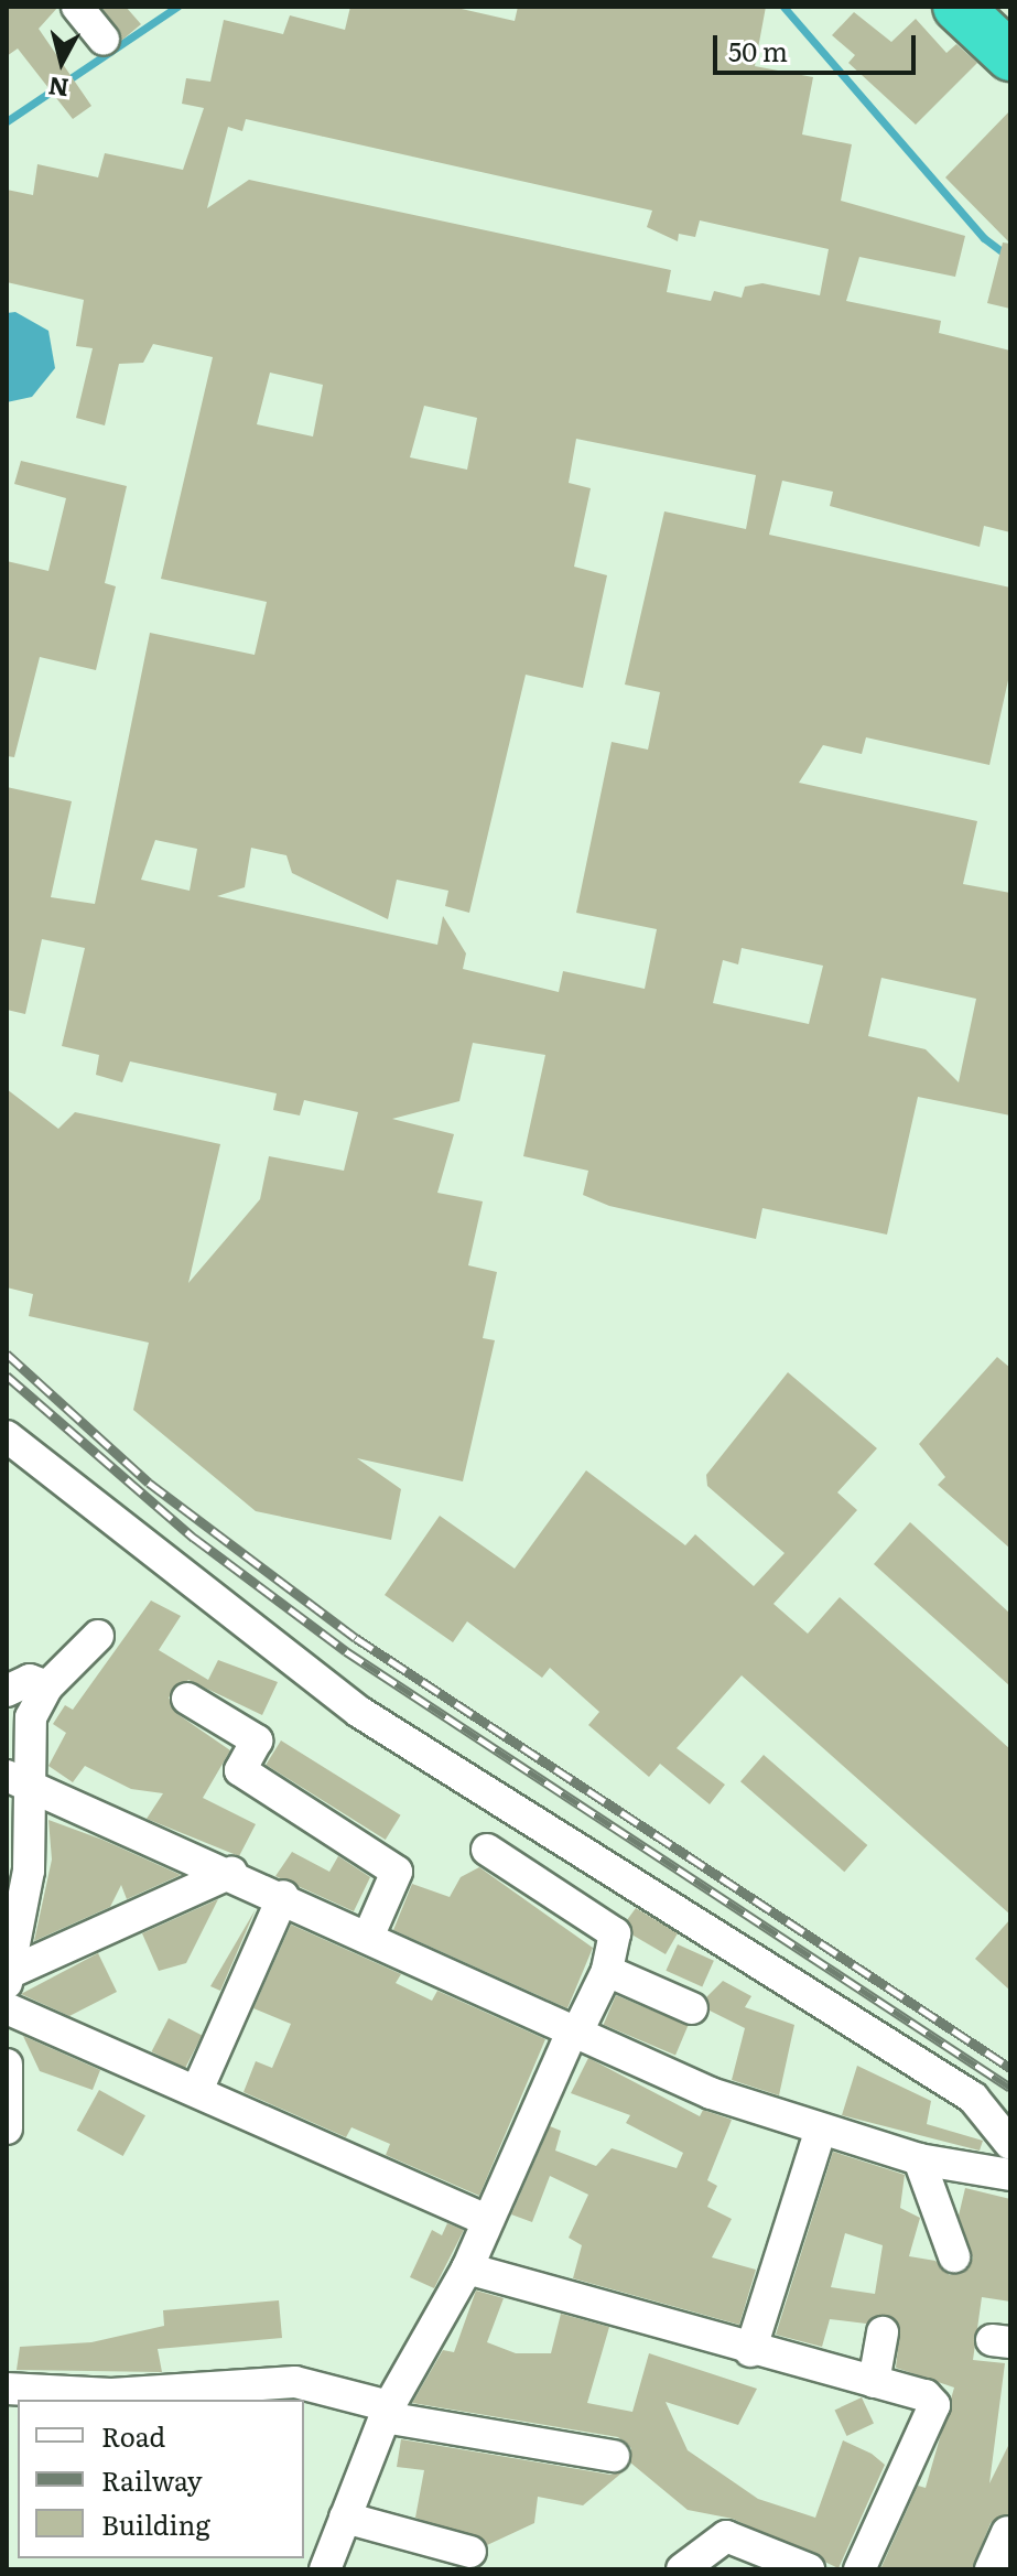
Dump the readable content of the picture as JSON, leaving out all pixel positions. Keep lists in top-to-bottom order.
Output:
{
  "legend": ["Road", "Railway", "Building"],
  "scale_bar": "50 m",
  "north": "bottom"
}
